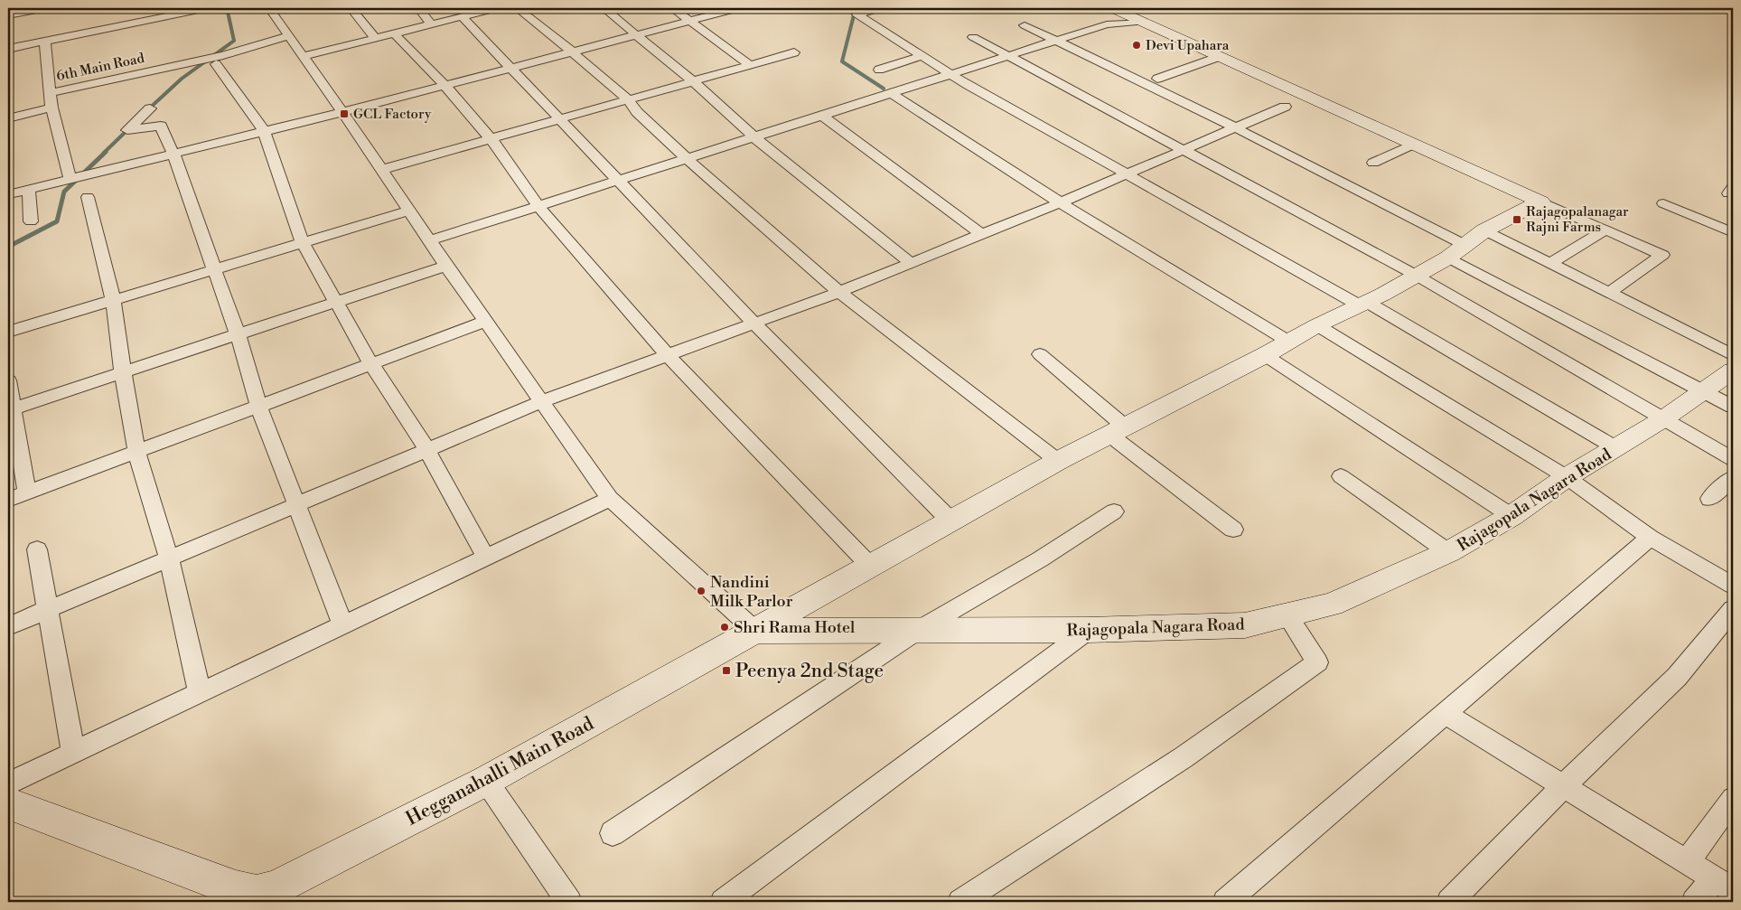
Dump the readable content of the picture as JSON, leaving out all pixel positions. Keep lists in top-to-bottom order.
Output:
{
  "streets": {
    "main road": ["Rajagopala Nagara Road", "Hegganahalli Main Road"],
    "street": ["6th Main Road"]
  },
  "crossings": [
    ["Rajagopala Nagara Road", "Hegganahalli Main Road"]
  ],
  "places": {
    "other": ["Devi Upahara", "Nandini Milk Parlor", "Shri Rama Hotel"],
    "transit": ["GCL Factory", "Rajagopalanagar Rajni Farms", "Peenya 2nd Stage"]
  }
}
